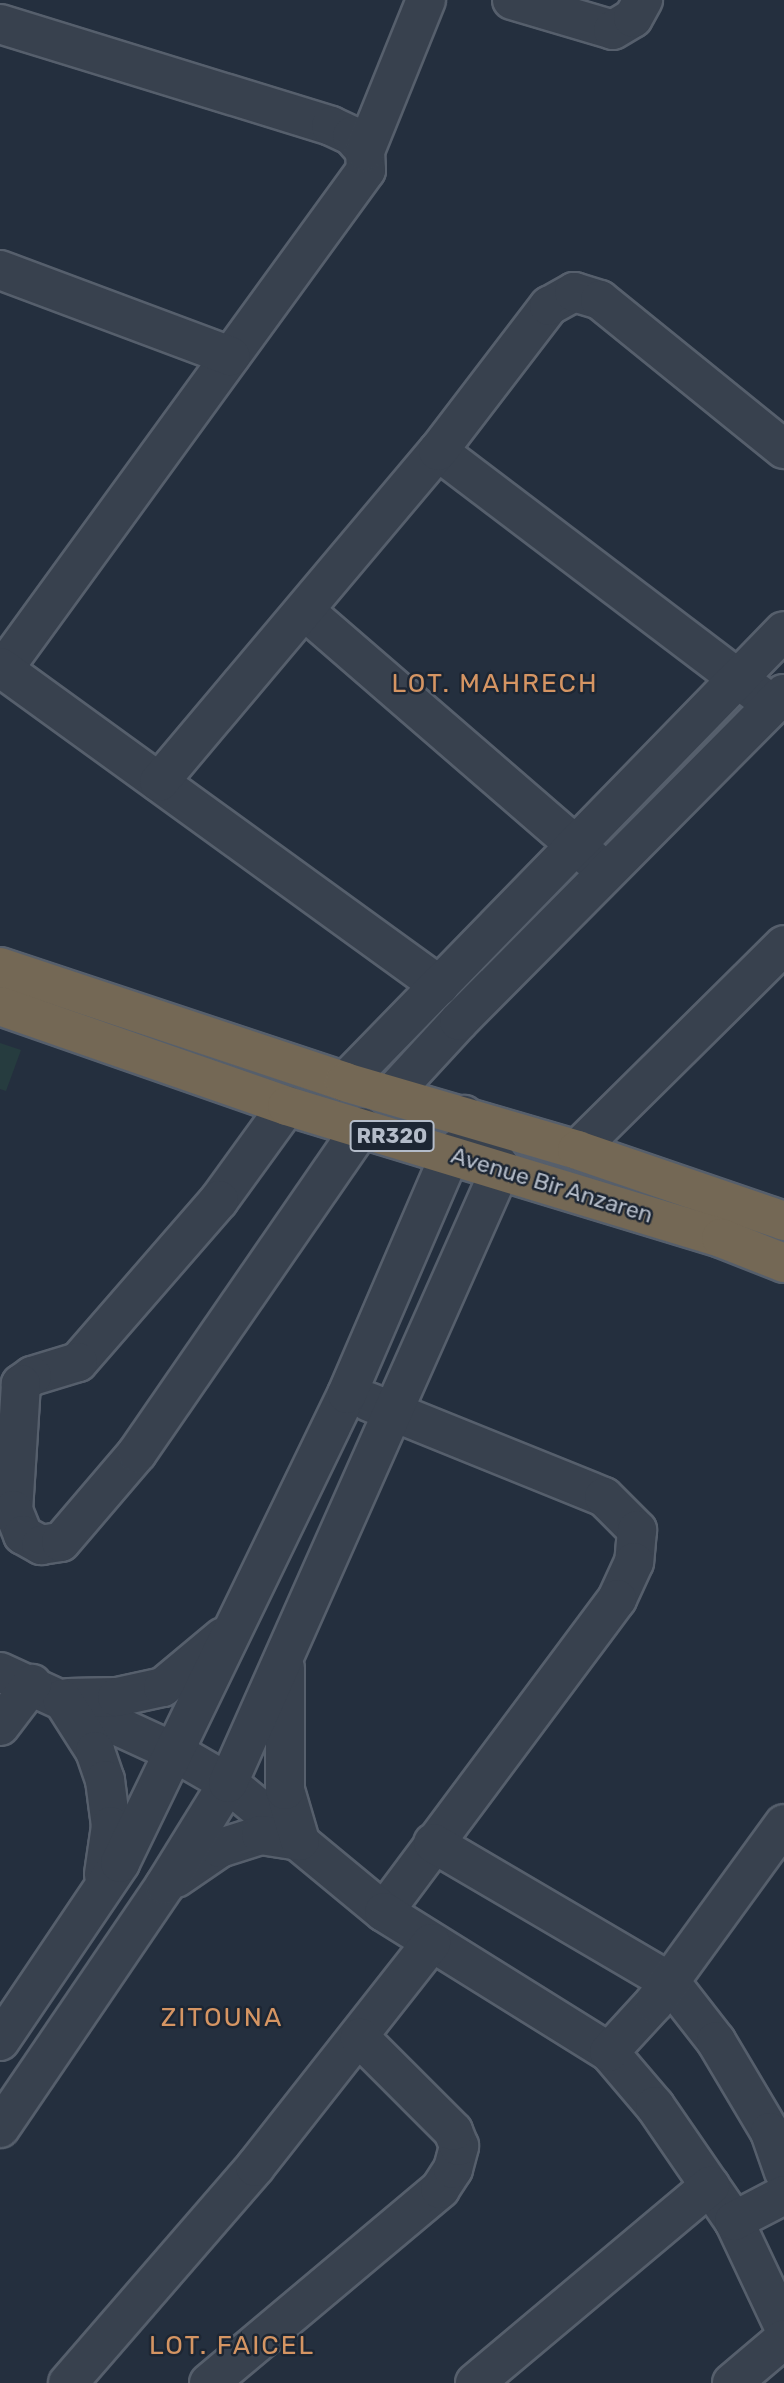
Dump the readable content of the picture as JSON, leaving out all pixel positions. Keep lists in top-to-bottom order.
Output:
{
  "streets": {
    "highway": ["RR320", "Avenue Bir Anzaren"]
  },
  "districts": ["LOT. MAHRECH", "ZITOUNA", "LOT. FAICEL"]
}
